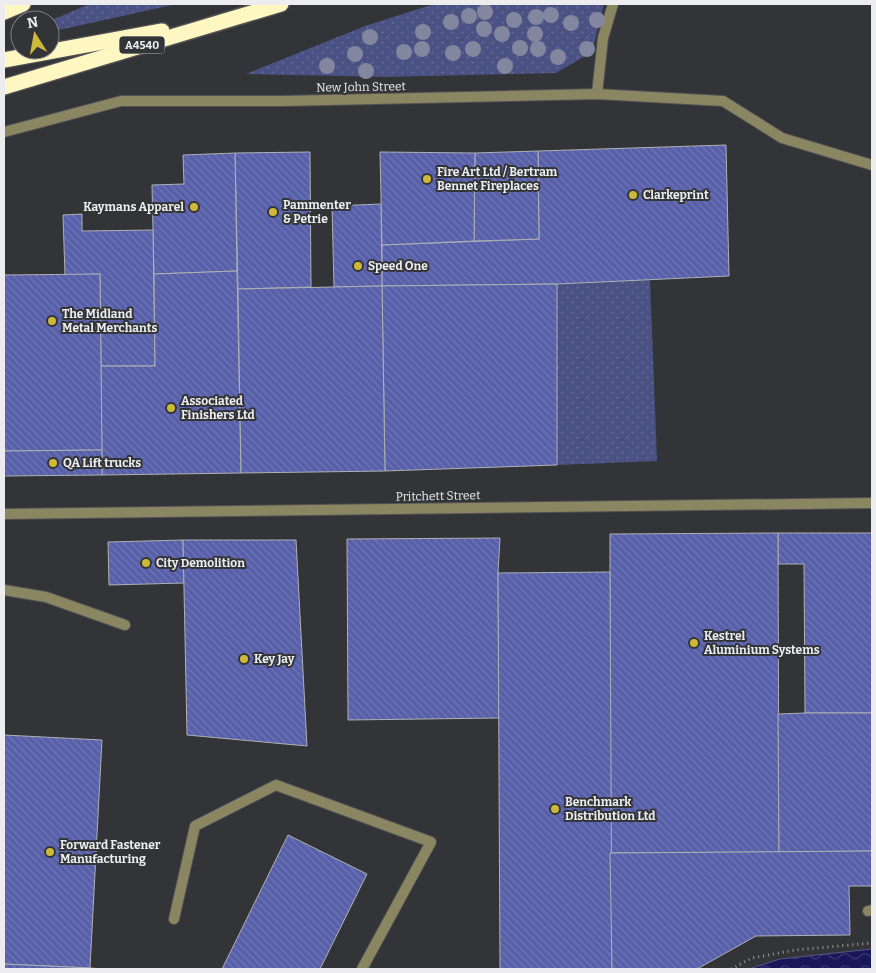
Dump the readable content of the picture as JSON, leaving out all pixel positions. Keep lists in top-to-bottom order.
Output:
{
  "streets": {
    "highway": ["A4540"],
    "street": ["New John Street", "Pritchett Street"]
  },
  "places": [
    "Fire Art Ltd / Bertram Bennet Fireplaces",
    "Clarkeprint",
    "Kaymans Apparel",
    "Pammenter & Petrie",
    "Speed One",
    "The Midland Metal Merchants",
    "Associated Finishers Ltd",
    "QA Lift trucks",
    "City Demolition",
    "Kestrel Aluminium Systems",
    "Key Jay",
    "Benchmark Distribution Ltd",
    "Forward Fastener Manufacturing"
  ],
  "north": "top"
}
